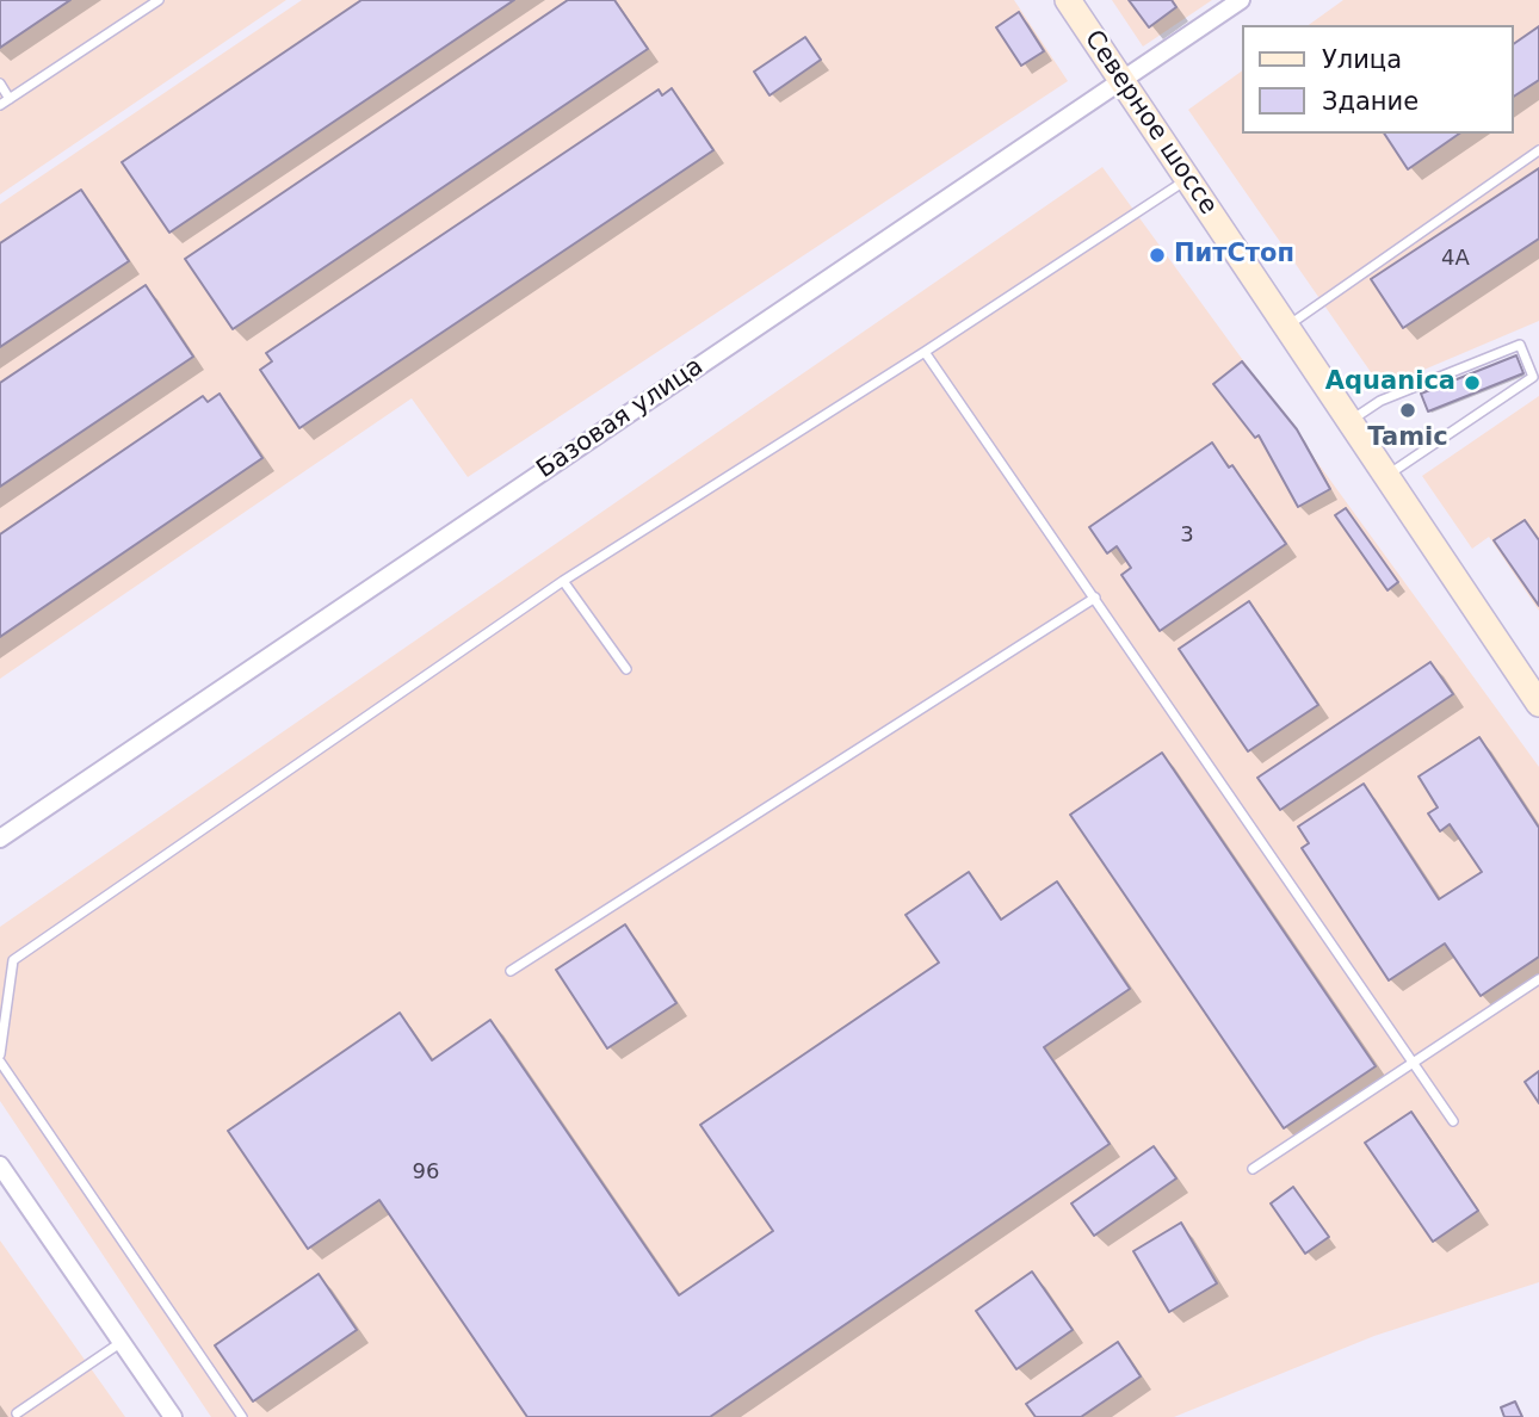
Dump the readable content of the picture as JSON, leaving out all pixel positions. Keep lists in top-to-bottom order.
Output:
{
  "streets": {
    "main road": ["Северное шоссе"],
    "street": ["Базовая улица"]
  },
  "crossings": [
    ["Северное шоссе", "Базовая улица"]
  ],
  "places": ["ПитСтоп", "Aquanica", "Tamic"],
  "house_numbers": ["4А", "3", "96"],
  "legend": ["Улица", "Здание"]
}
